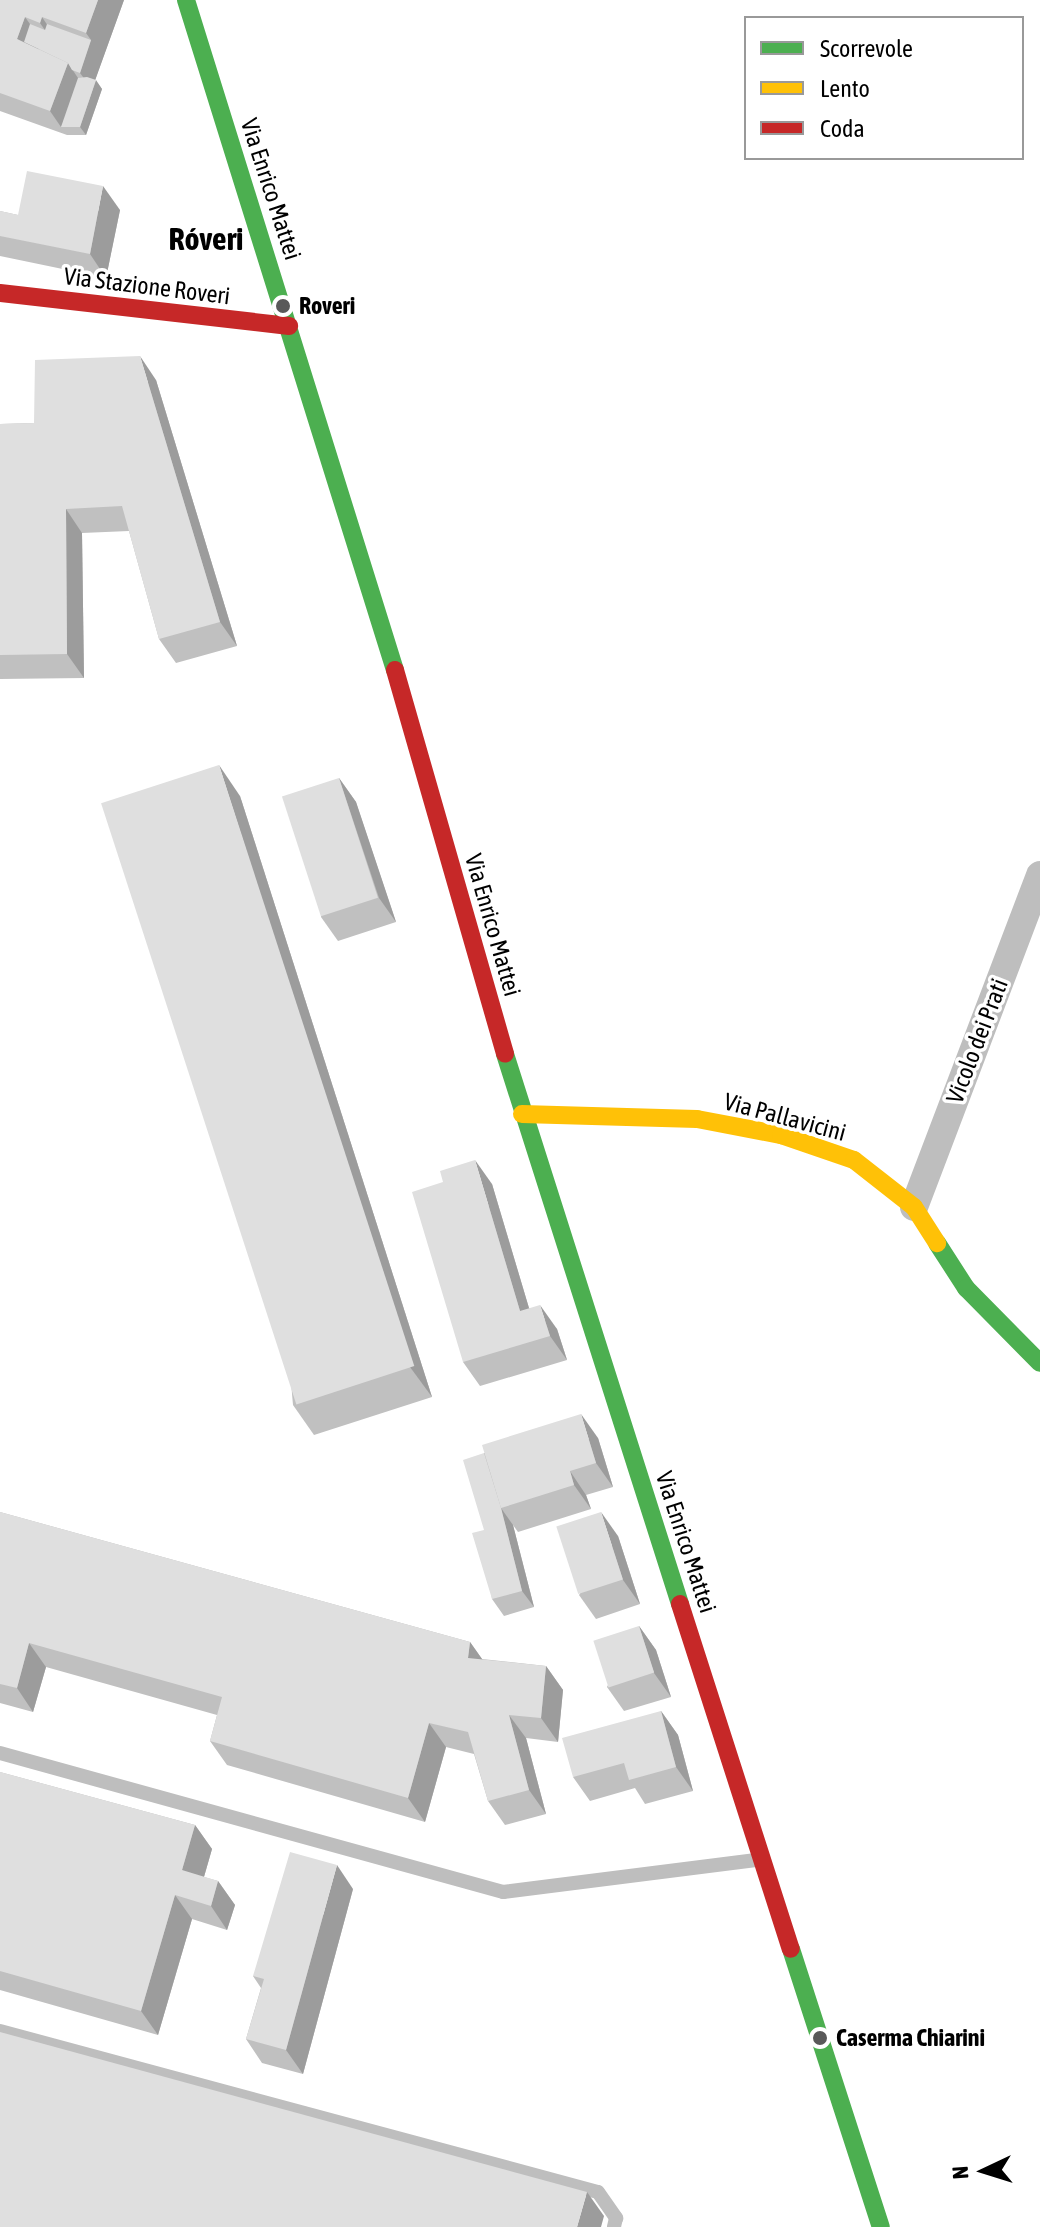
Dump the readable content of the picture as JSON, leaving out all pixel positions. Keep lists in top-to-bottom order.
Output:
{
  "streets": {
    "main road": ["Via Enrico Mattei", "Via Stazione Roveri", "Via Pallavicini"],
    "street": ["Vicolo dei Prati"]
  },
  "crossings": [
    ["Via Enrico Mattei", "Via Stazione Roveri"],
    ["Via Enrico Mattei", "Via Pallavicini"],
    ["Vicolo dei Prati", "Via Pallavicini"]
  ],
  "districts": ["Róveri"],
  "places": ["Roveri", "Caserma Chiarini"],
  "legend": ["Scorrevole", "Lento", "Coda"],
  "north": "left"
}
